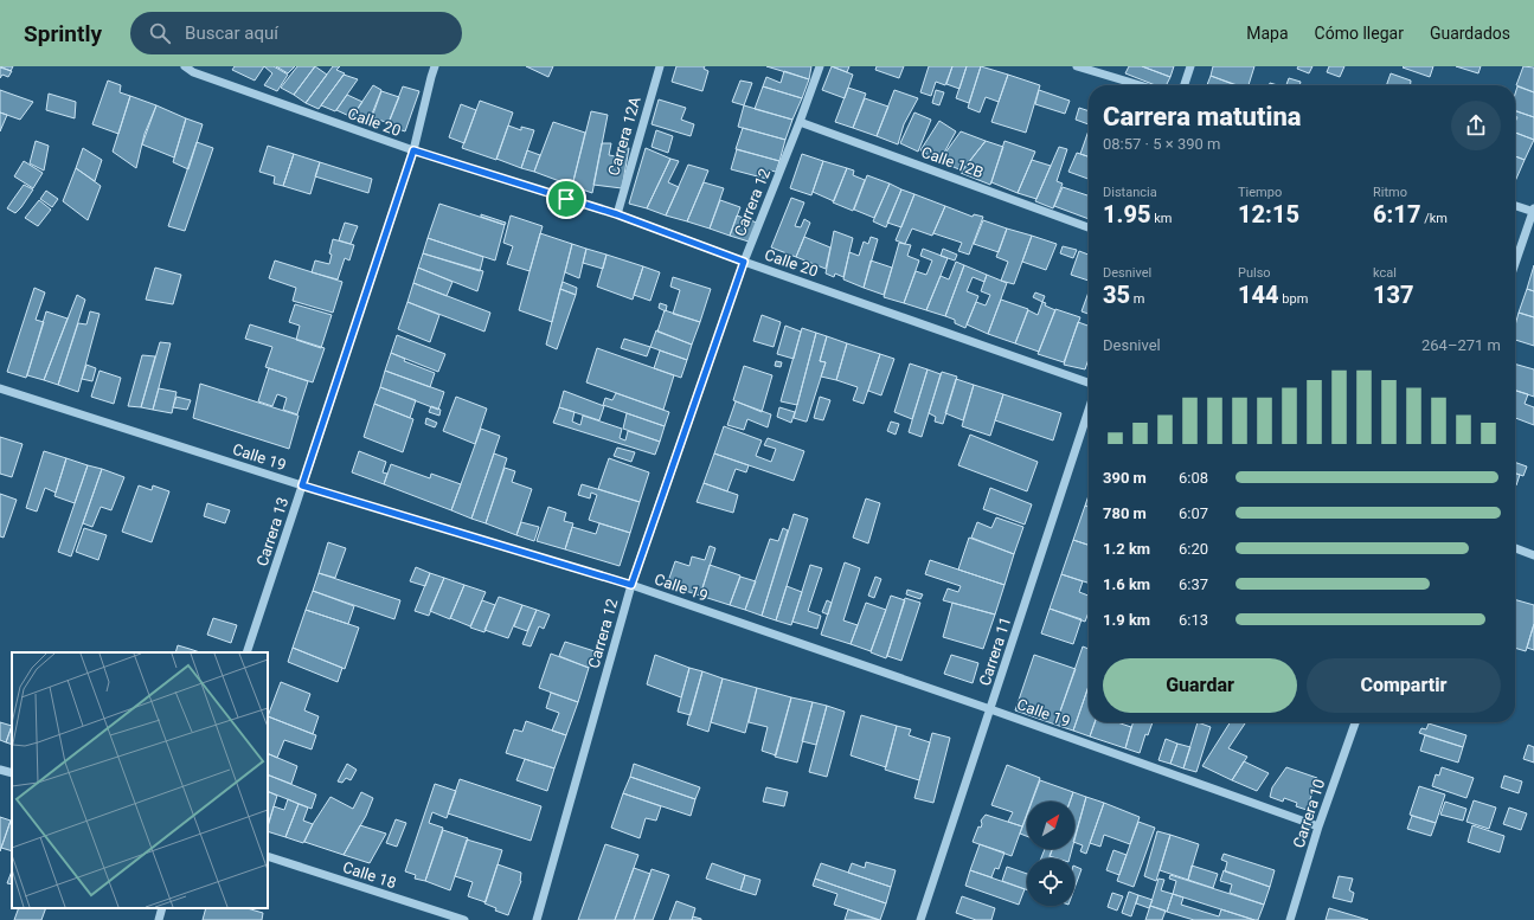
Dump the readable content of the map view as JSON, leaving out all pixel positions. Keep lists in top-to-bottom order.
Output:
{
  "streets": {
    "street": [
      "Calle 20",
      "Carrera 12A",
      "Calle 12B",
      "Carrera 12",
      "Calle 19",
      "Carrera 13",
      "Carrera 11",
      "Carrera 10",
      "Calle 18"
    ]
  },
  "crossings": [
    ["Calle 20", "Carrera 12A"],
    ["Calle 20", "Carrera 12"],
    ["Calle 20", "Carrera 13"],
    ["Calle 12B", "Carrera 12"],
    ["Carrera 12", "Calle 19"],
    ["Calle 19", "Carrera 13"],
    ["Calle 19", "Carrera 11"],
    ["Calle 19", "Carrera 10"]
  ],
  "north": "top right",
  "page": {
    "header": "Sprintly",
    "search": "Buscar aquí",
    "nav": ["Mapa", "Cómo llegar", "Guardados"],
    "heading": ["Carrera matutina", "08:57 · 5 × 390 m"],
    "stats": [
      ["Distancia", "1.95 km"],
      ["Tiempo", "12:15"],
      ["Ritmo", "6:17 /km"],
      ["Desnivel", "35 m"],
      ["Pulso", "144 bpm"],
      ["kcal", "137"]
    ],
    "chart": ["Desnivel", "264–271 m"],
    "list": [
      {
        "name": "390 m",
        "note": "6:08"
      },
      {
        "name": "780 m",
        "note": "6:07"
      },
      {
        "name": "1.2 km",
        "note": "6:20"
      },
      {
        "name": "1.6 km",
        "note": "6:37"
      },
      {
        "name": "1.9 km",
        "note": "6:13"
      }
    ],
    "buttons": ["Guardar", "Compartir"]
  }
}
